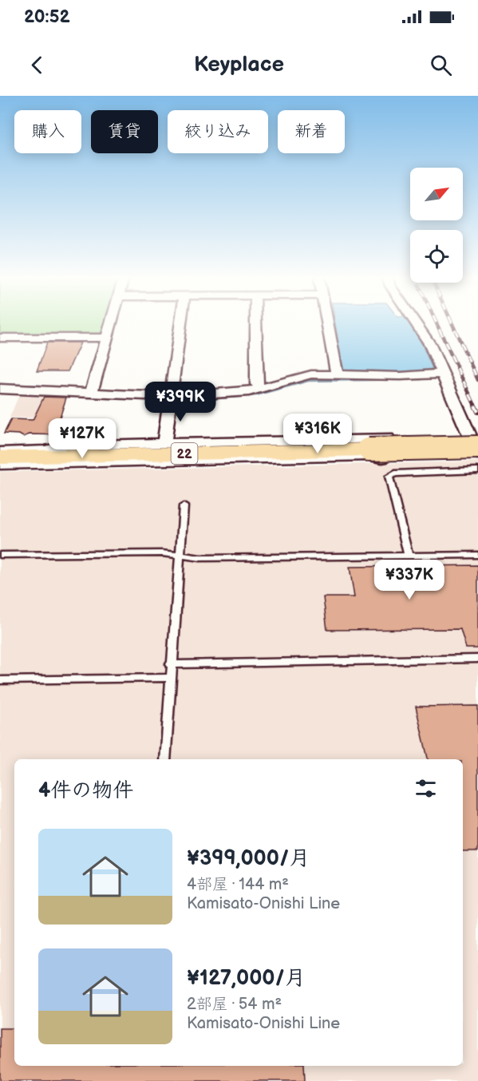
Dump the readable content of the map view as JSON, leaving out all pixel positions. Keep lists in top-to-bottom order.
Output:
{
  "streets": {
    "main road": ["22"]
  },
  "north": "top right",
  "page": {
    "status": "20:52",
    "header": "Keyplace",
    "chip": [
      "購入",
      "賃貸",
      "絞り込み",
      "新着"
    ],
    "price": [
      "¥399K",
      "¥316K",
      "¥127K",
      "¥337K"
    ],
    "heading": "4件の物件",
    "list": [
      {
        "name": "¥399,000/月",
        "note": "4部屋 · 144 m² · Kamisato-Onishi Line"
      },
      {
        "name": "¥127,000/月",
        "note": "2部屋 · 54 m² · Kamisato-Onishi Line"
      }
    ]
  }
}
